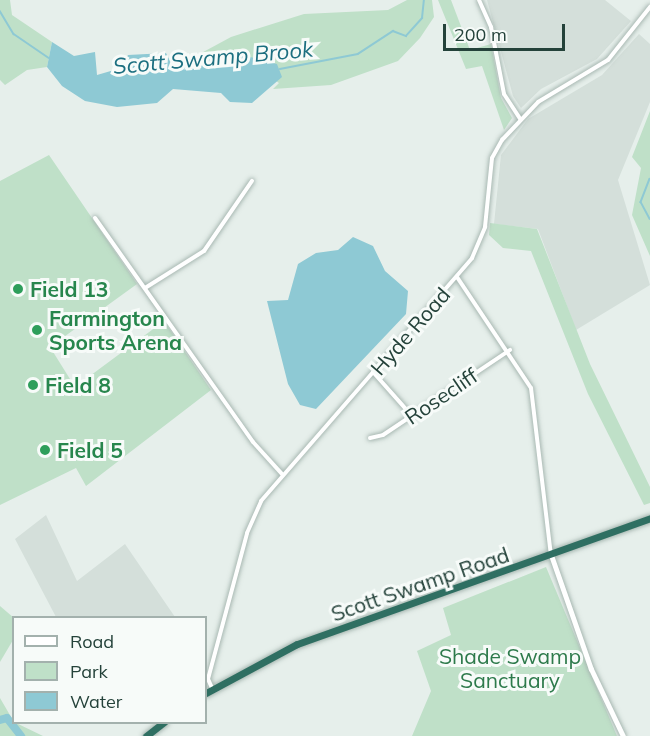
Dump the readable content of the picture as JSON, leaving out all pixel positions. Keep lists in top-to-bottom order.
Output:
{
  "streets": {
    "highway": ["Scott Swamp Road"],
    "street": ["Hyde Road", "Rosecliff"]
  },
  "crossings": [
    ["Hyde Road", "Scott Swamp Road"]
  ],
  "water": ["Scott Swamp Brook"],
  "parks": ["Shade Swamp Sanctuary"],
  "places": [
    "Field 13",
    "Farmington Sports Arena",
    "Field 8",
    "Field 5"
  ],
  "legend": ["Road", "Park", "Water"],
  "scale_bar": "200 m"
}
